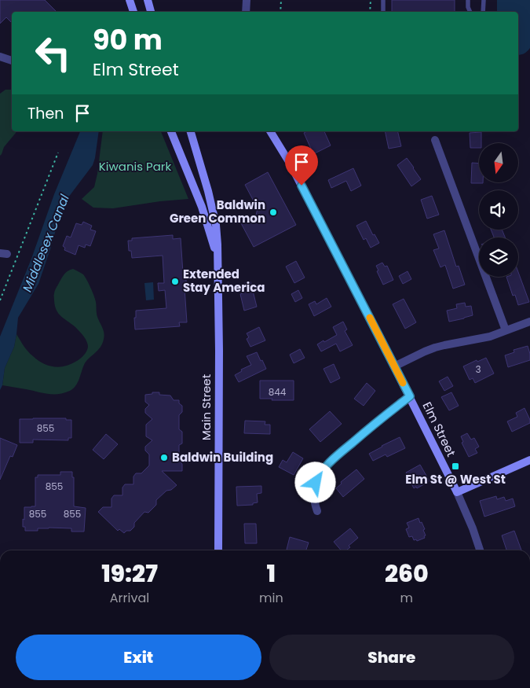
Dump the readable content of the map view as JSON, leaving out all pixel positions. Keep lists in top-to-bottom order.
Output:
{
  "streets": {
    "main road": ["Main Street", "Elm Street"]
  },
  "water": ["Middlesex Canal"],
  "parks": ["Kiwanis Park"],
  "places": {
    "other": ["Baldwin Green Common", "Extended Stay America", "Baldwin Building"],
    "transit": ["Elm St @ West St"]
  },
  "house_numbers": [
    "3",
    "844",
    "855",
    "855",
    "855",
    "855"
  ],
  "north": "bottom",
  "page": {
    "turn": ["90 m", "Elm Street"],
    "then": "Then",
    "eta": [
      "19:27",
      "Arrival",
      "1",
      "min",
      "260",
      "m"
    ],
    "buttons": ["Exit", "Share"]
  }
}
